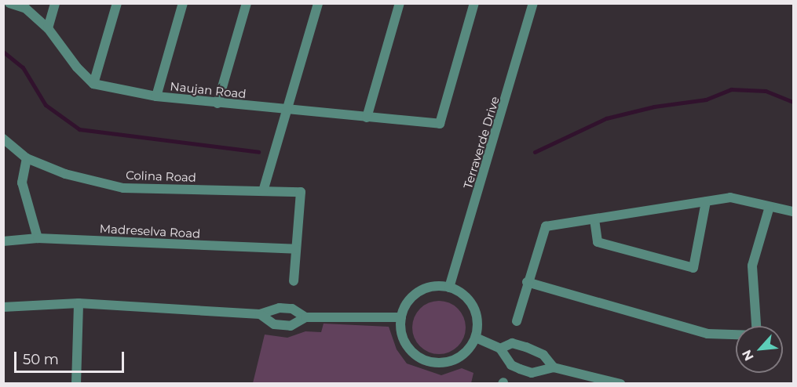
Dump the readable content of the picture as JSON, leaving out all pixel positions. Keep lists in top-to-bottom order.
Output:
{
  "streets": {
    "street": [
      "Naujan Road",
      "Terraverde Drive",
      "Colina Road",
      "Madreselva Road"
    ]
  },
  "crossings": [
    ["Colina Road", "Madreselva Road"]
  ],
  "scale_bar": "50 m",
  "north": "bottom left"
}
